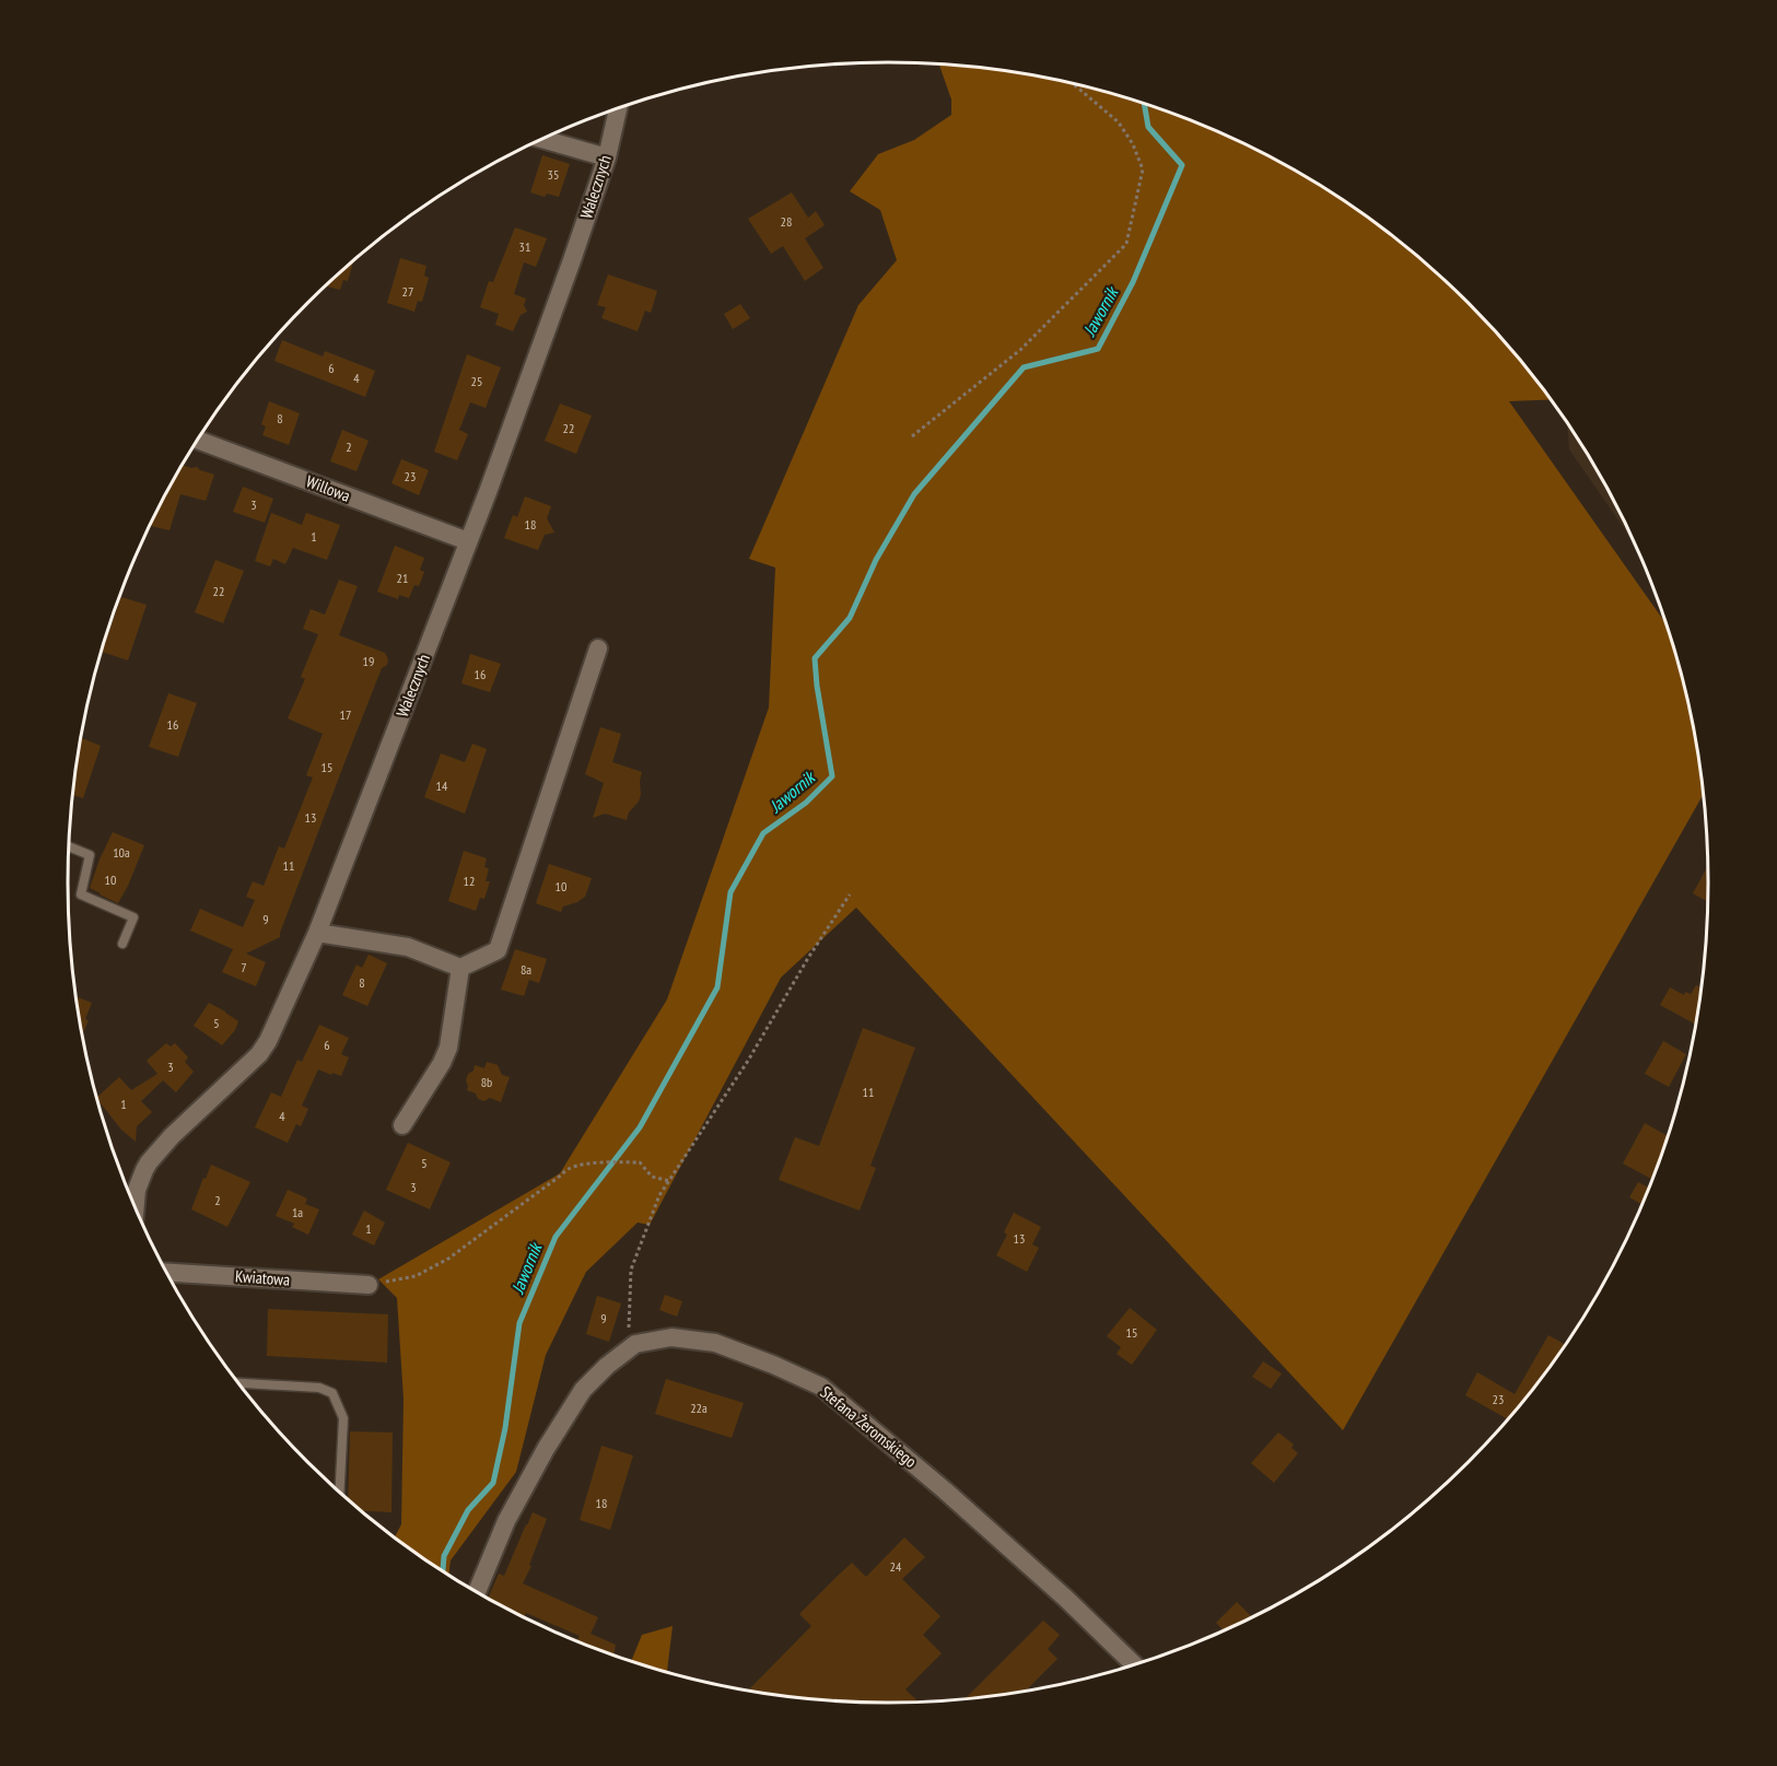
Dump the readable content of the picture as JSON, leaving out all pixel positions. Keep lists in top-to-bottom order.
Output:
{
  "streets": {
    "street": [
      "Walecznych",
      "Willowa",
      "Kwiatowa",
      "Stefana Żeromskiego"
    ]
  },
  "crossings": [
    ["Walecznych", "Willowa"]
  ],
  "water": ["Jawornik"],
  "house_numbers": [
    "35",
    "28",
    "31",
    "27",
    "6",
    "4",
    "25",
    "8",
    "22",
    "2",
    "23",
    "3",
    "18",
    "1",
    "21",
    "22",
    "19",
    "16",
    "17",
    "16",
    "15",
    "14",
    "13",
    "10a",
    "11",
    "10",
    "12",
    "10",
    "9",
    "7",
    "8a",
    "8",
    "5",
    "6",
    "3",
    "8b",
    "11",
    "1",
    "4",
    "5",
    "3",
    "2",
    "1a",
    "1",
    "13",
    "9",
    "15",
    "23",
    "22a",
    "18",
    "24"
  ]
}
